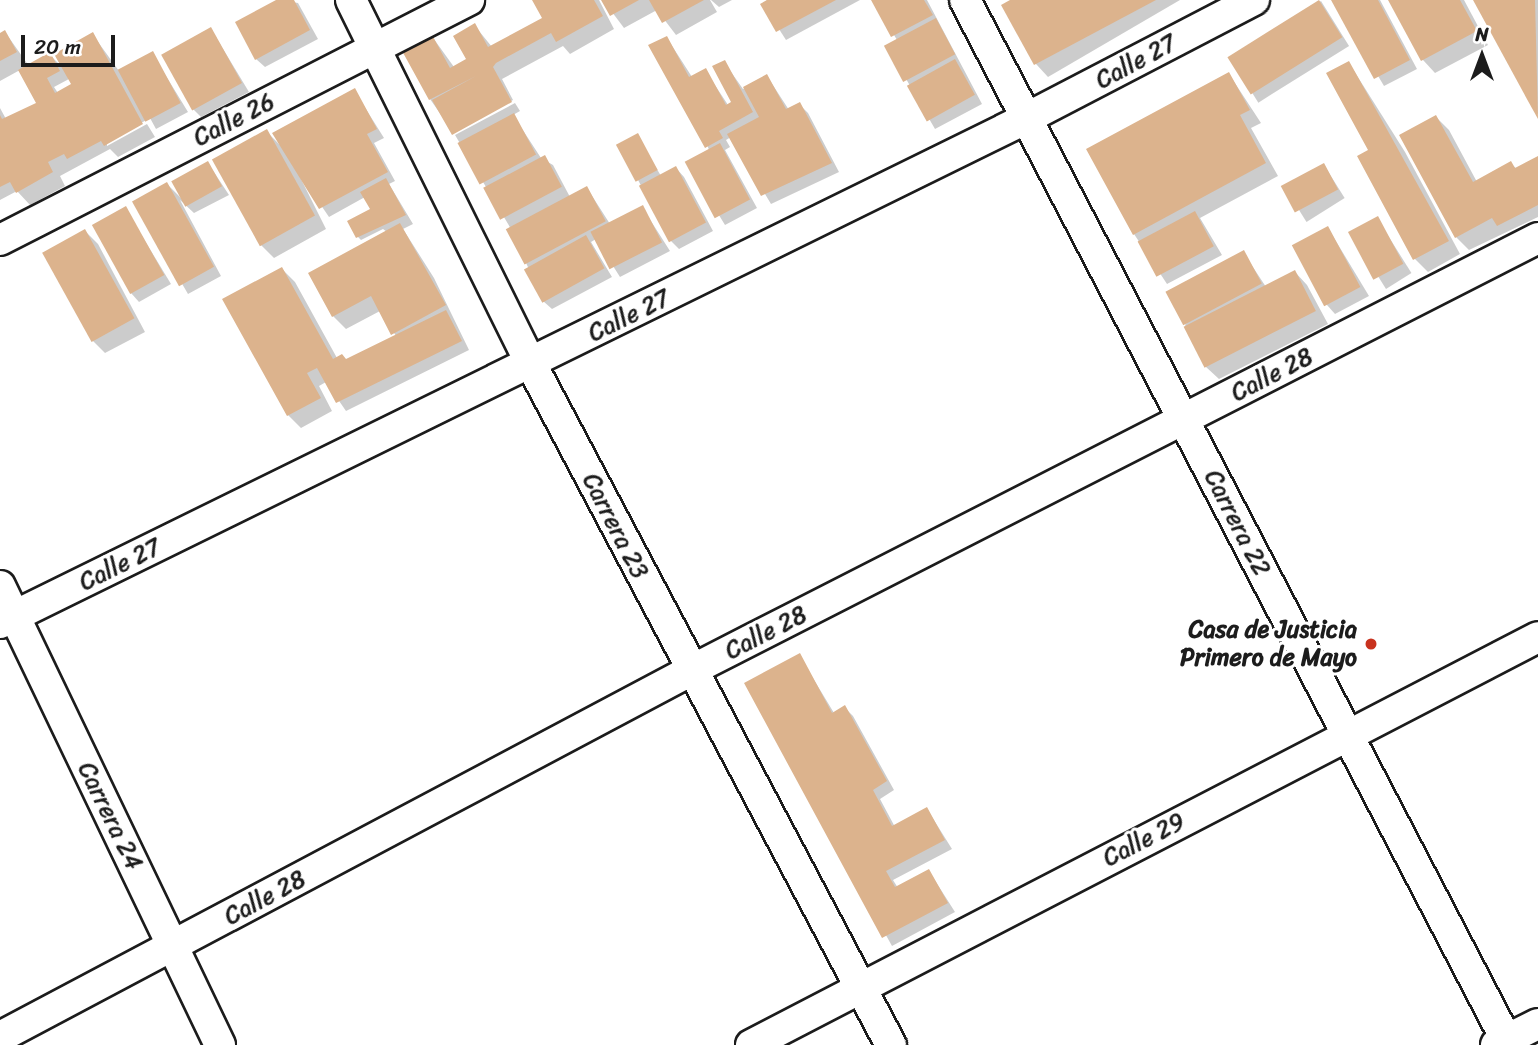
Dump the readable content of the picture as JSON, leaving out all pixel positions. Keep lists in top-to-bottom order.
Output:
{
  "streets": {
    "street": [
      "Calle 27",
      "Calle 26",
      "Calle 28",
      "Carrera 22",
      "Carrera 23",
      "Carrera 24",
      "Calle 29"
    ]
  },
  "crossings": [
    ["Calle 27", "Carrera 22"],
    ["Calle 27", "Carrera 23"],
    ["Calle 27", "Carrera 24"],
    ["Calle 26", "Carrera 23"],
    ["Calle 28", "Carrera 22"],
    ["Calle 28", "Carrera 23"],
    ["Calle 28", "Carrera 24"],
    ["Carrera 22", "Calle 29"],
    ["Carrera 23", "Calle 29"]
  ],
  "places": ["Casa de Justicia Primero de Mayo"],
  "scale_bar": "20 m",
  "north": "top"
}
